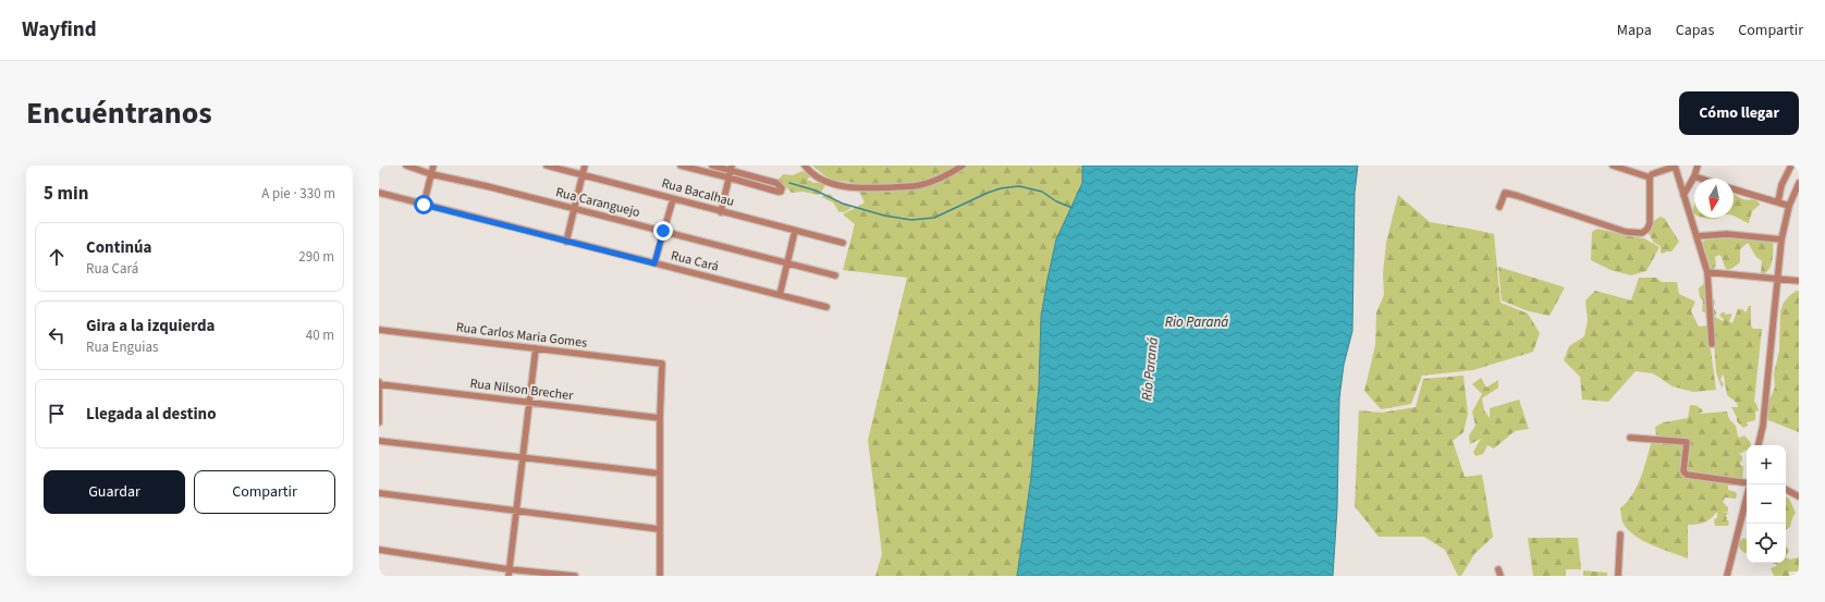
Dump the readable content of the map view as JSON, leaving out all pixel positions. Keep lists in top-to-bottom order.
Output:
{
  "streets": {
    "street": [
      "Rua Bacalhau",
      "Rua Caranguejo",
      "Rua Cará",
      "Rua Carlos Maria Gomes",
      "Rua Nilson Brecher"
    ]
  },
  "crossings": [
    ["Rua Carlos Maria Gomes", "Rua Nilson Brecher"]
  ],
  "water": ["Rio Paraná", "Río Paraná"],
  "north": "bottom",
  "page": {
    "header": "Wayfind",
    "nav": ["Mapa", "Capas", "Compartir"],
    "title": "Encuéntranos",
    "buttons": [
      "Cómo llegar",
      ["Guardar", "Compartir"]
    ],
    "heading": ["5 min", "A pie · 330 m"],
    "list": [
      ["Continúa", "Rua Cará", "290 m"],
      ["Gira a la izquierda", "Rua Enguias", "40 m"],
      "Llegada al destino"
    ],
    "map_buttons": ["+", "−"]
  }
}
